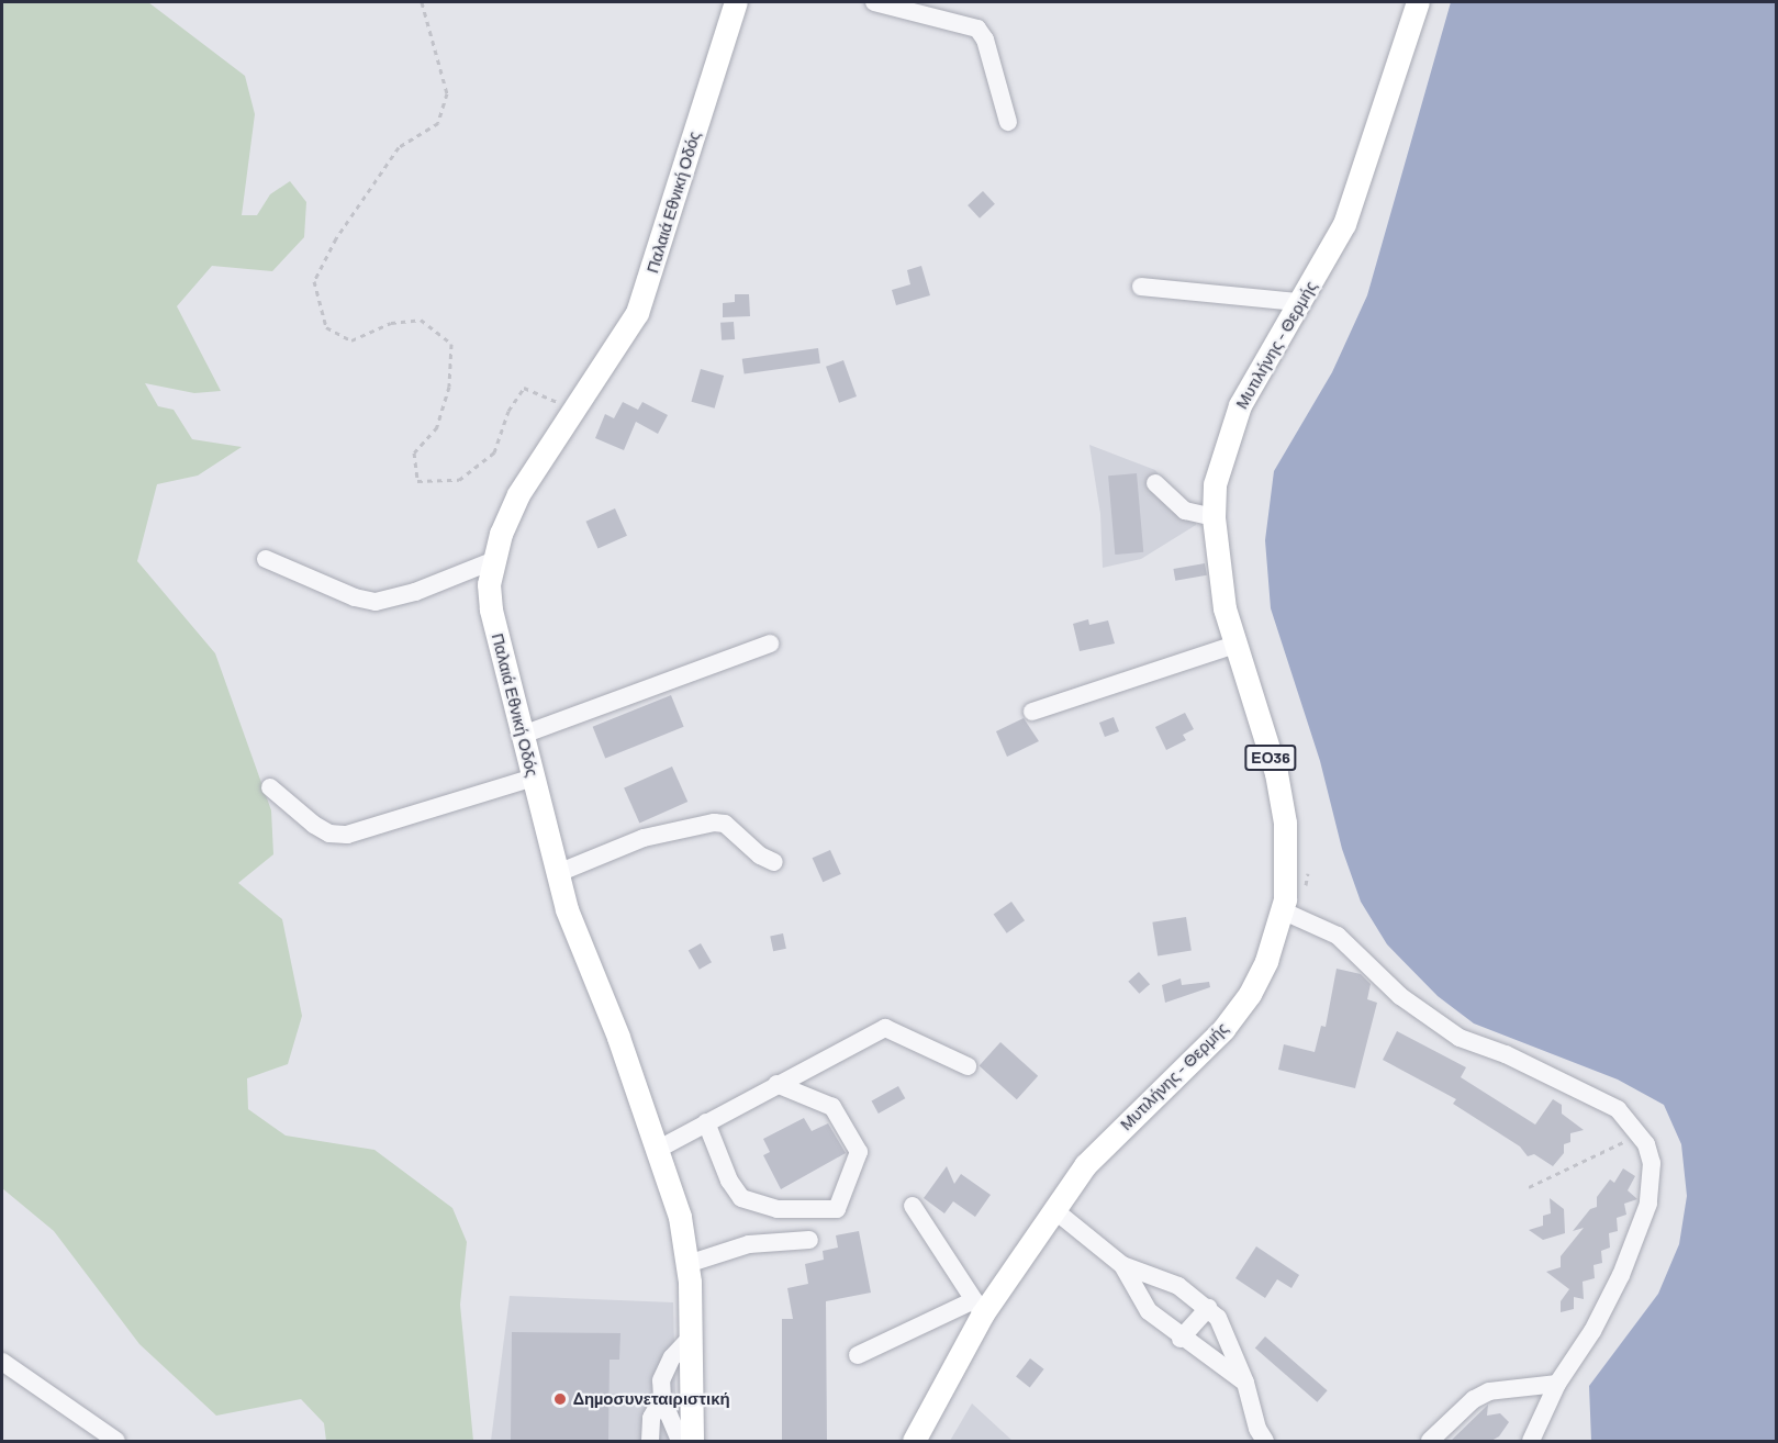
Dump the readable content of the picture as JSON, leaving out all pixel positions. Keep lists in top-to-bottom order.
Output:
{
  "streets": {
    "main road": ["Παλαιά Εθνική Οδός", "Μυτιλήνης - Θερμής", "ΕΟ36"]
  },
  "places": ["Δημοσυνεταιριστική"]
}
